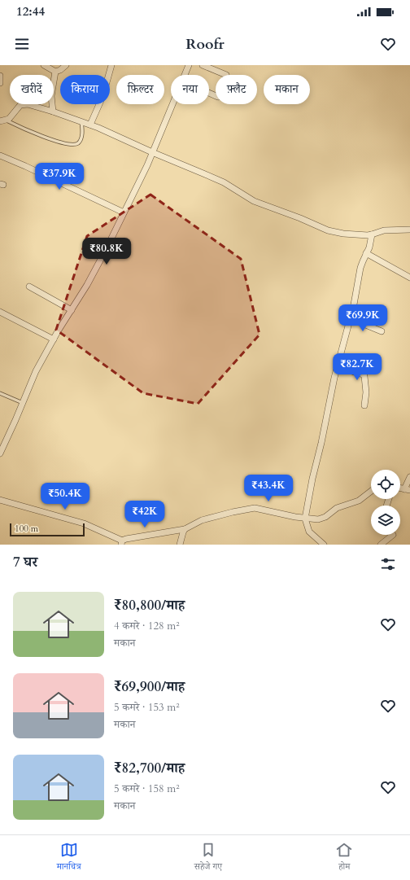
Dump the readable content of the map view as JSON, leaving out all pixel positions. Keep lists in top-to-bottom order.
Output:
{
  "scale_bar": "100 m",
  "page": {
    "status": "12:44",
    "header": "Roofr",
    "chip": [
      "खरीदें",
      "किराया",
      "फ़िल्टर",
      "नया",
      "फ़्लैट",
      "मकान"
    ],
    "price": [
      "₹37.9K",
      "₹80.8K",
      "₹69.9K",
      "₹82.7K",
      "₹43.4K",
      "₹50.4K",
      "₹42K"
    ],
    "scale": "100 m",
    "heading": "7 घर",
    "list": [
      {
        "name": "₹80,800/माह",
        "note": "4 कमरे · 128 m² · मकान"
      },
      {
        "name": "₹69,900/माह",
        "note": "5 कमरे · 153 m² · मकान"
      },
      {
        "name": "₹82,700/माह",
        "note": "5 कमरे · 158 m² · मकान"
      }
    ],
    "tabs": ["मानचित्र", "सहेजे गए", "होम"]
  }
}
